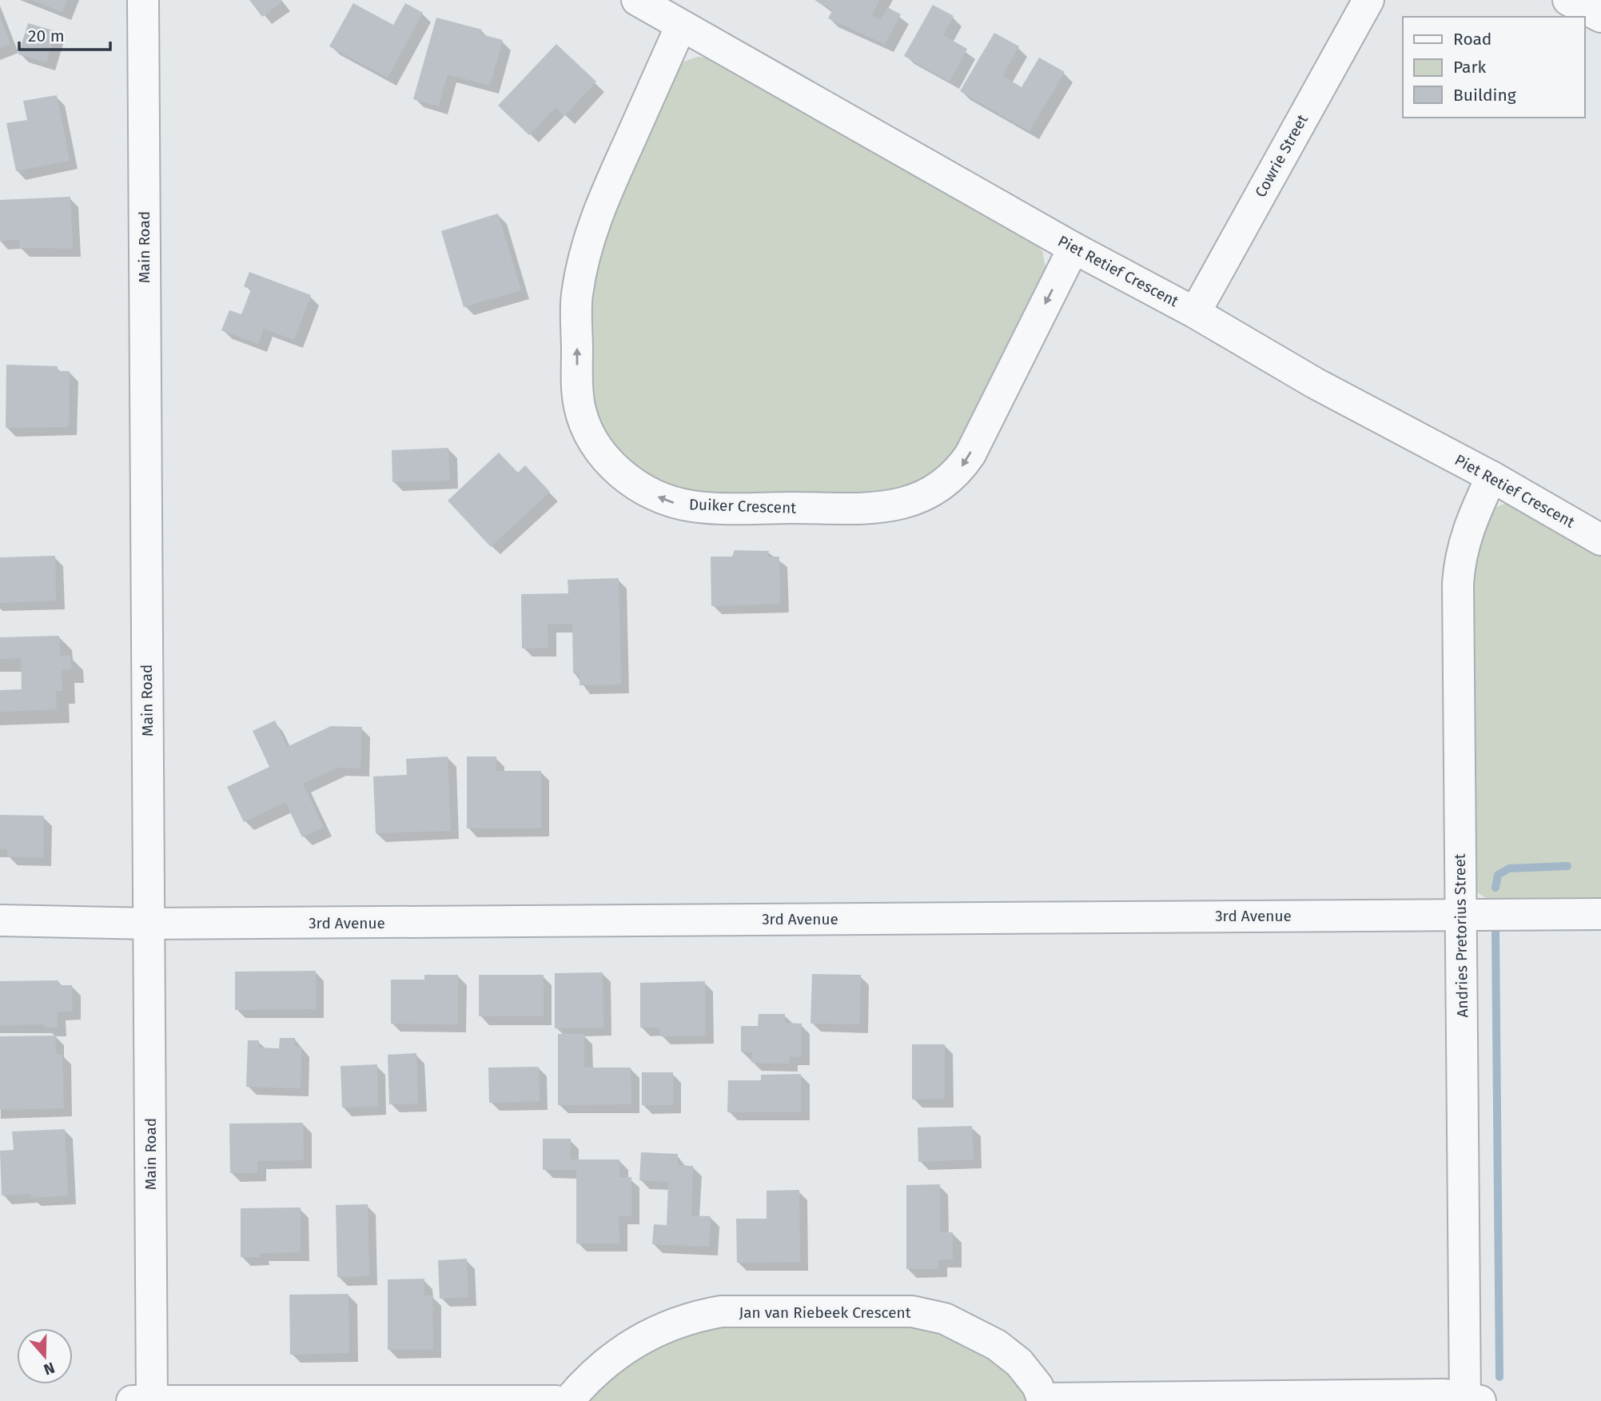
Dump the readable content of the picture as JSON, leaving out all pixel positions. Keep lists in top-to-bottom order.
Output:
{
  "streets": {
    "street": [
      "Cowrie Street",
      "Main Road",
      "Piet Retief Crescent",
      "Duiker Crescent",
      "3rd Avenue",
      "Andries Pretorius Street",
      "Jan van Riebeek Crescent"
    ]
  },
  "crossings": [
    ["Cowrie Street", "Piet Retief Crescent"],
    ["Main Road", "3rd Avenue"],
    ["Piet Retief Crescent", "Duiker Crescent"],
    ["Piet Retief Crescent", "Andries Pretorius Street"],
    ["3rd Avenue", "Andries Pretorius Street"],
    ["Andries Pretorius Street", "Jan van Riebeek Crescent"]
  ],
  "legend": ["Road", "Park", "Building"],
  "scale_bar": "20 m",
  "north": "bottom"
}
